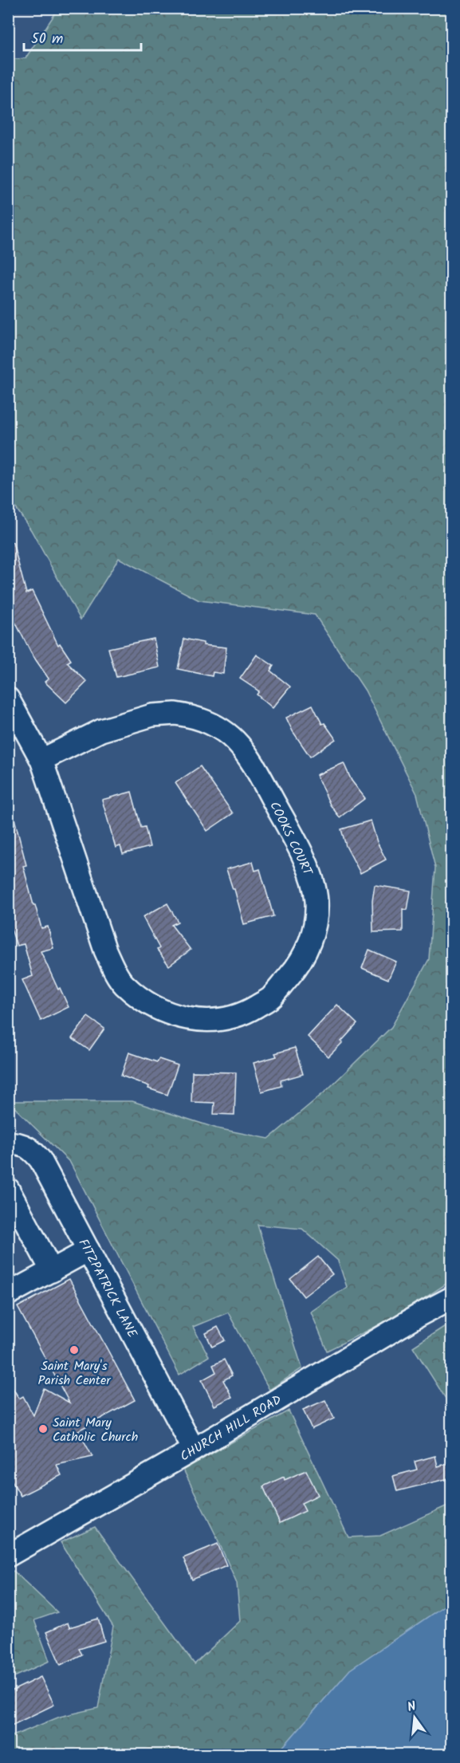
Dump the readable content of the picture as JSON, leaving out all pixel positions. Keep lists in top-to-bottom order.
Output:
{
  "streets": {
    "street": ["COOKS COURT", "FITZPATRICK LANE", "CHURCH HILL ROAD"]
  },
  "crossings": [
    ["FITZPATRICK LANE", "CHURCH HILL ROAD"]
  ],
  "places": ["Saint Mary's Parish Center", "Saint Mary Catholic Church"],
  "scale_bar": "50 m",
  "north": "top"
}
